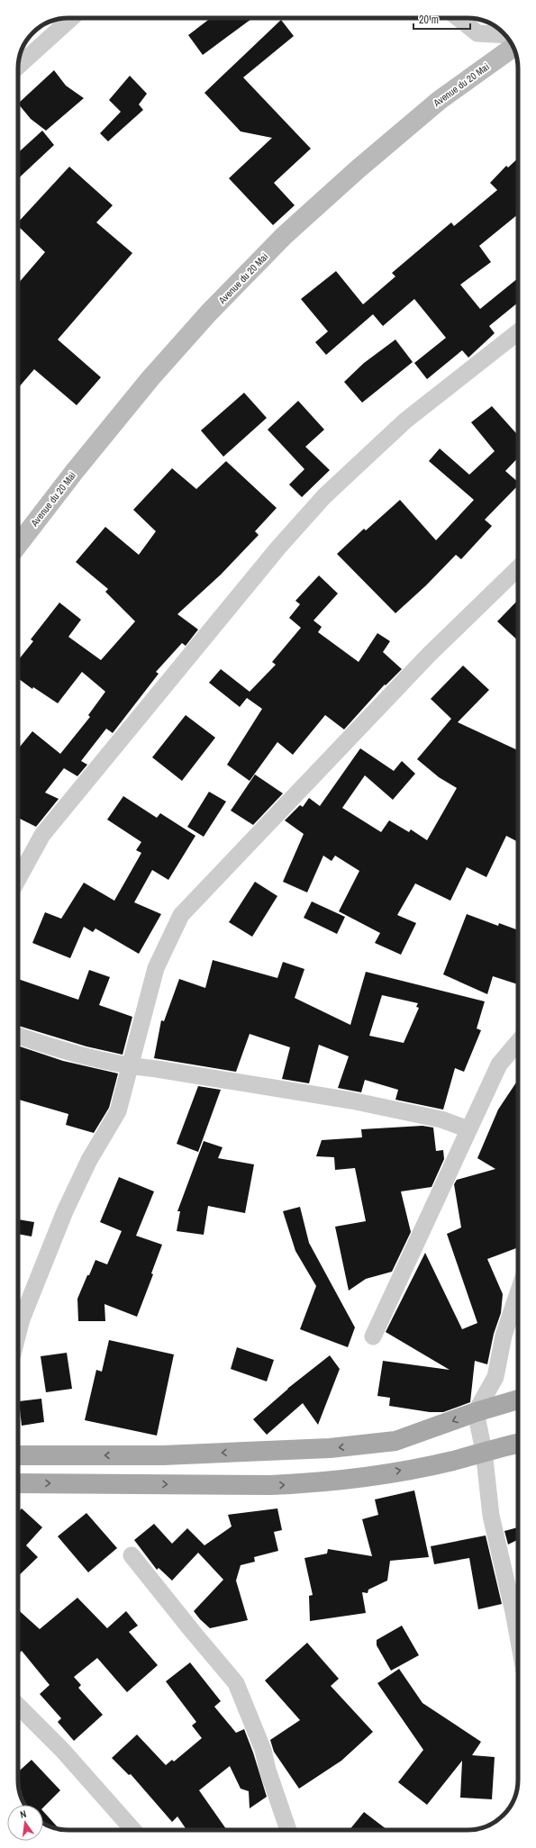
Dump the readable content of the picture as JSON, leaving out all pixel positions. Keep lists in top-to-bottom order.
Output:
{
  "streets": {
    "main road": ["Avenue du 20 Mai"]
  },
  "scale_bar": "20 m",
  "north": "top"
}
